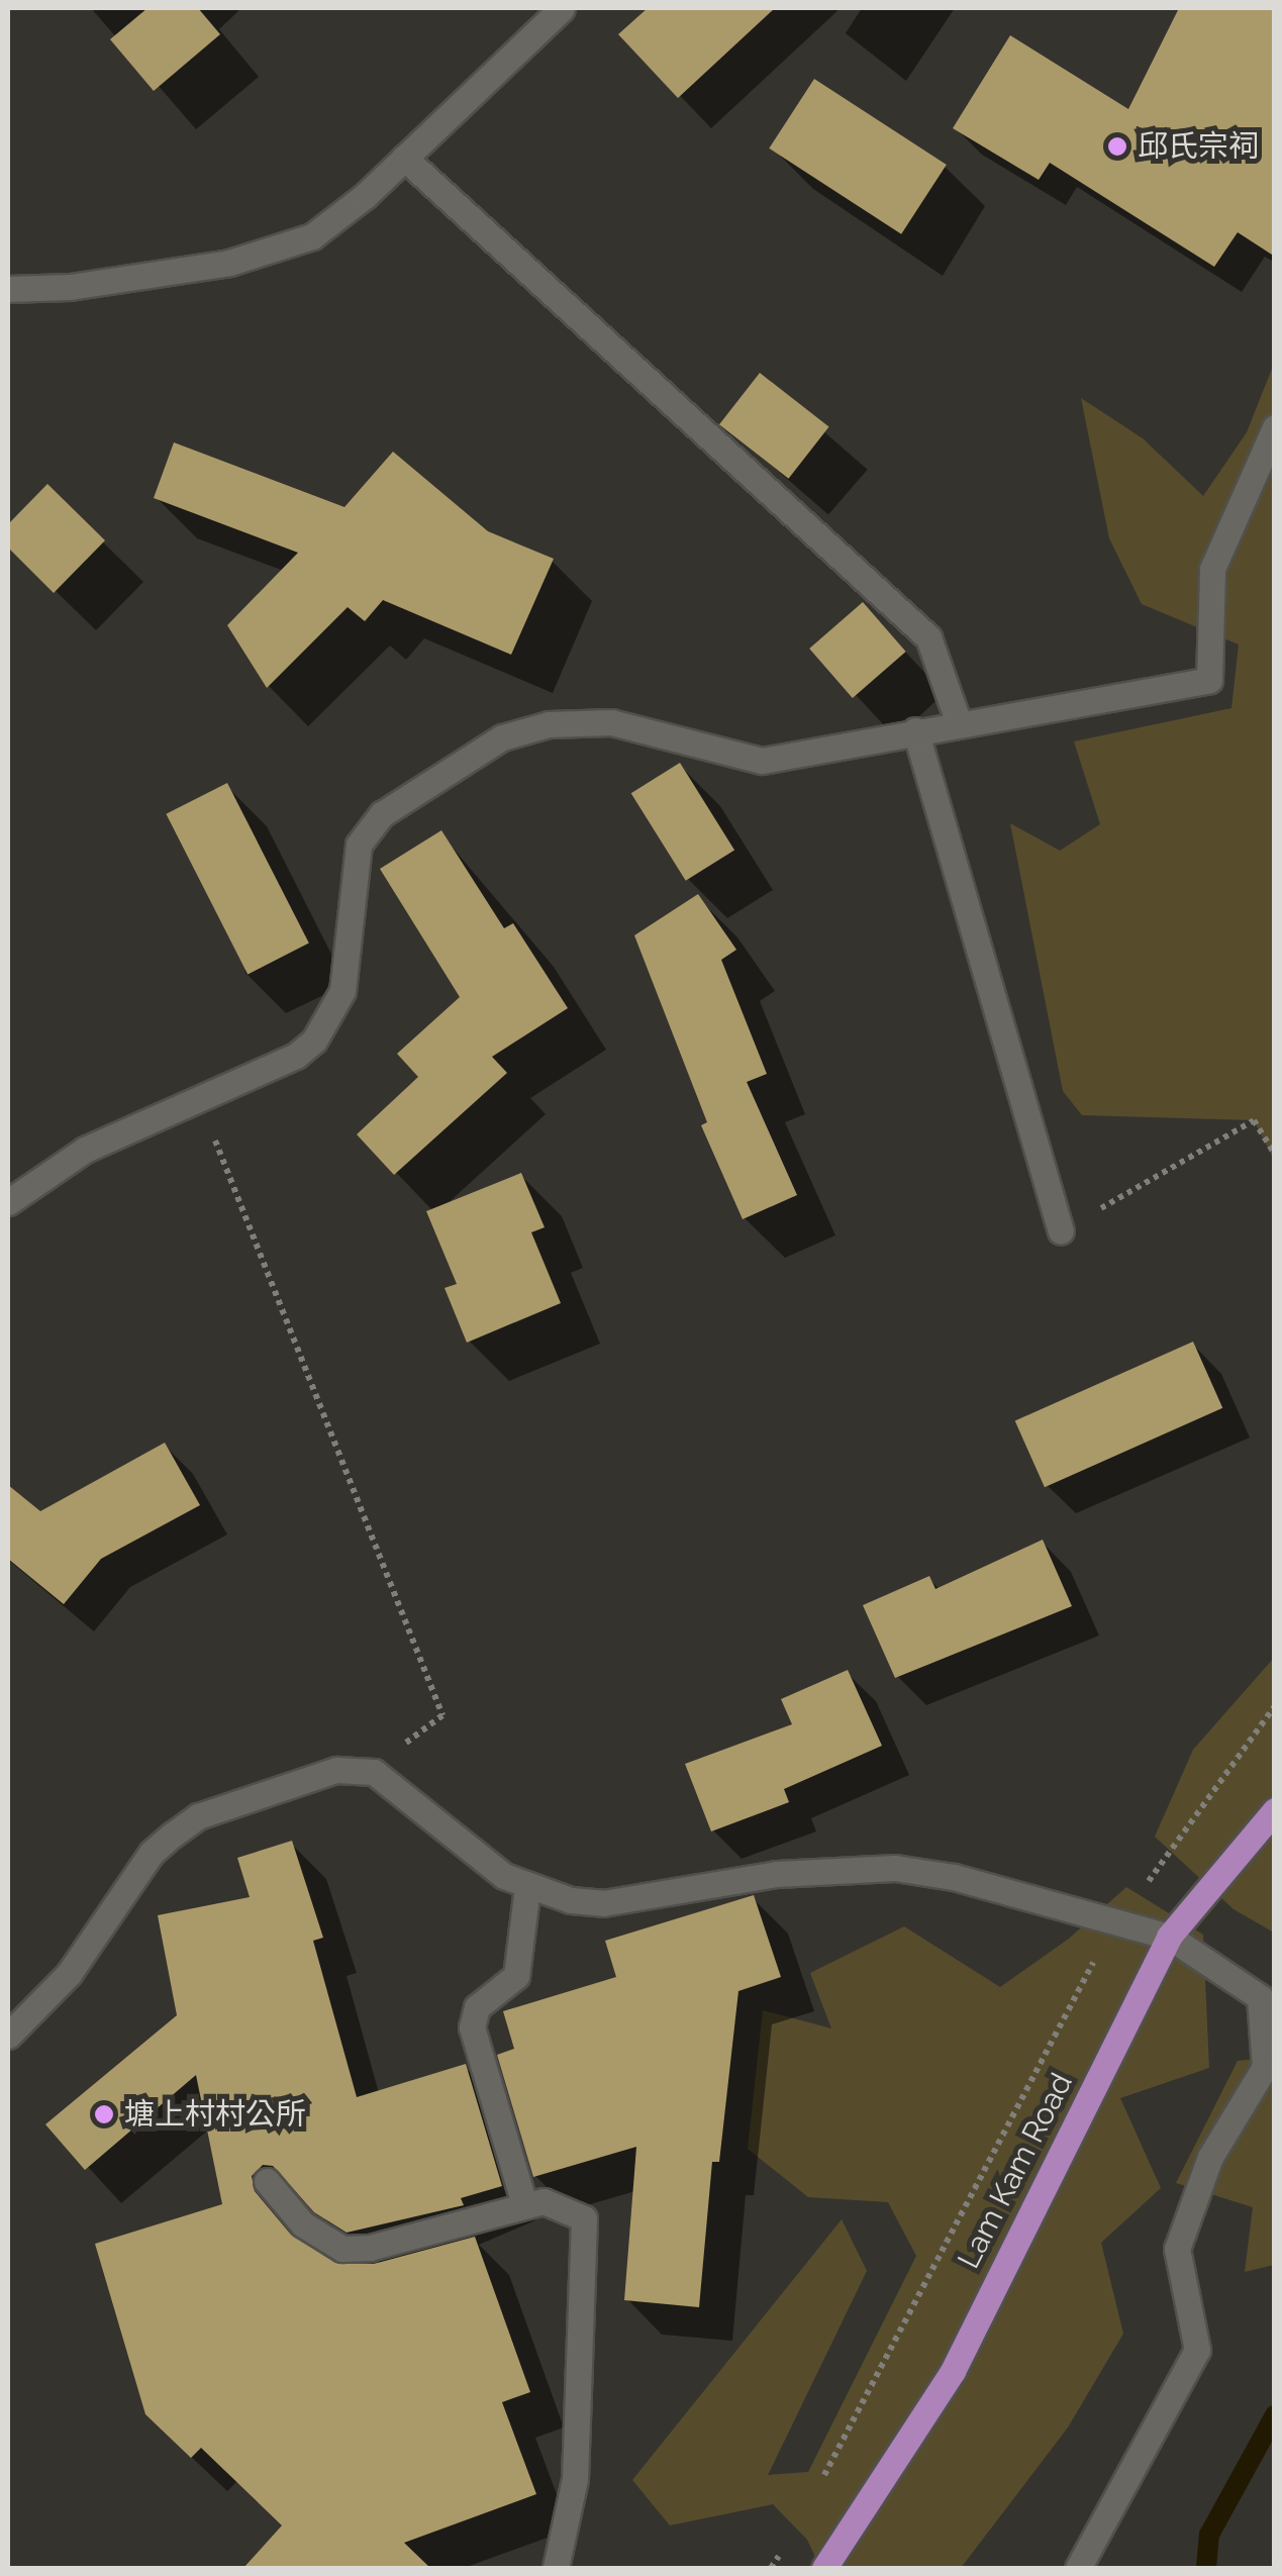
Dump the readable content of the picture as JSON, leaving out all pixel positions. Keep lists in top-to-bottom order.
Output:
{
  "streets": {
    "main road": ["Lam Kam Road"]
  },
  "places": ["邱氏宗祠", "塘上村村公所"]
}
